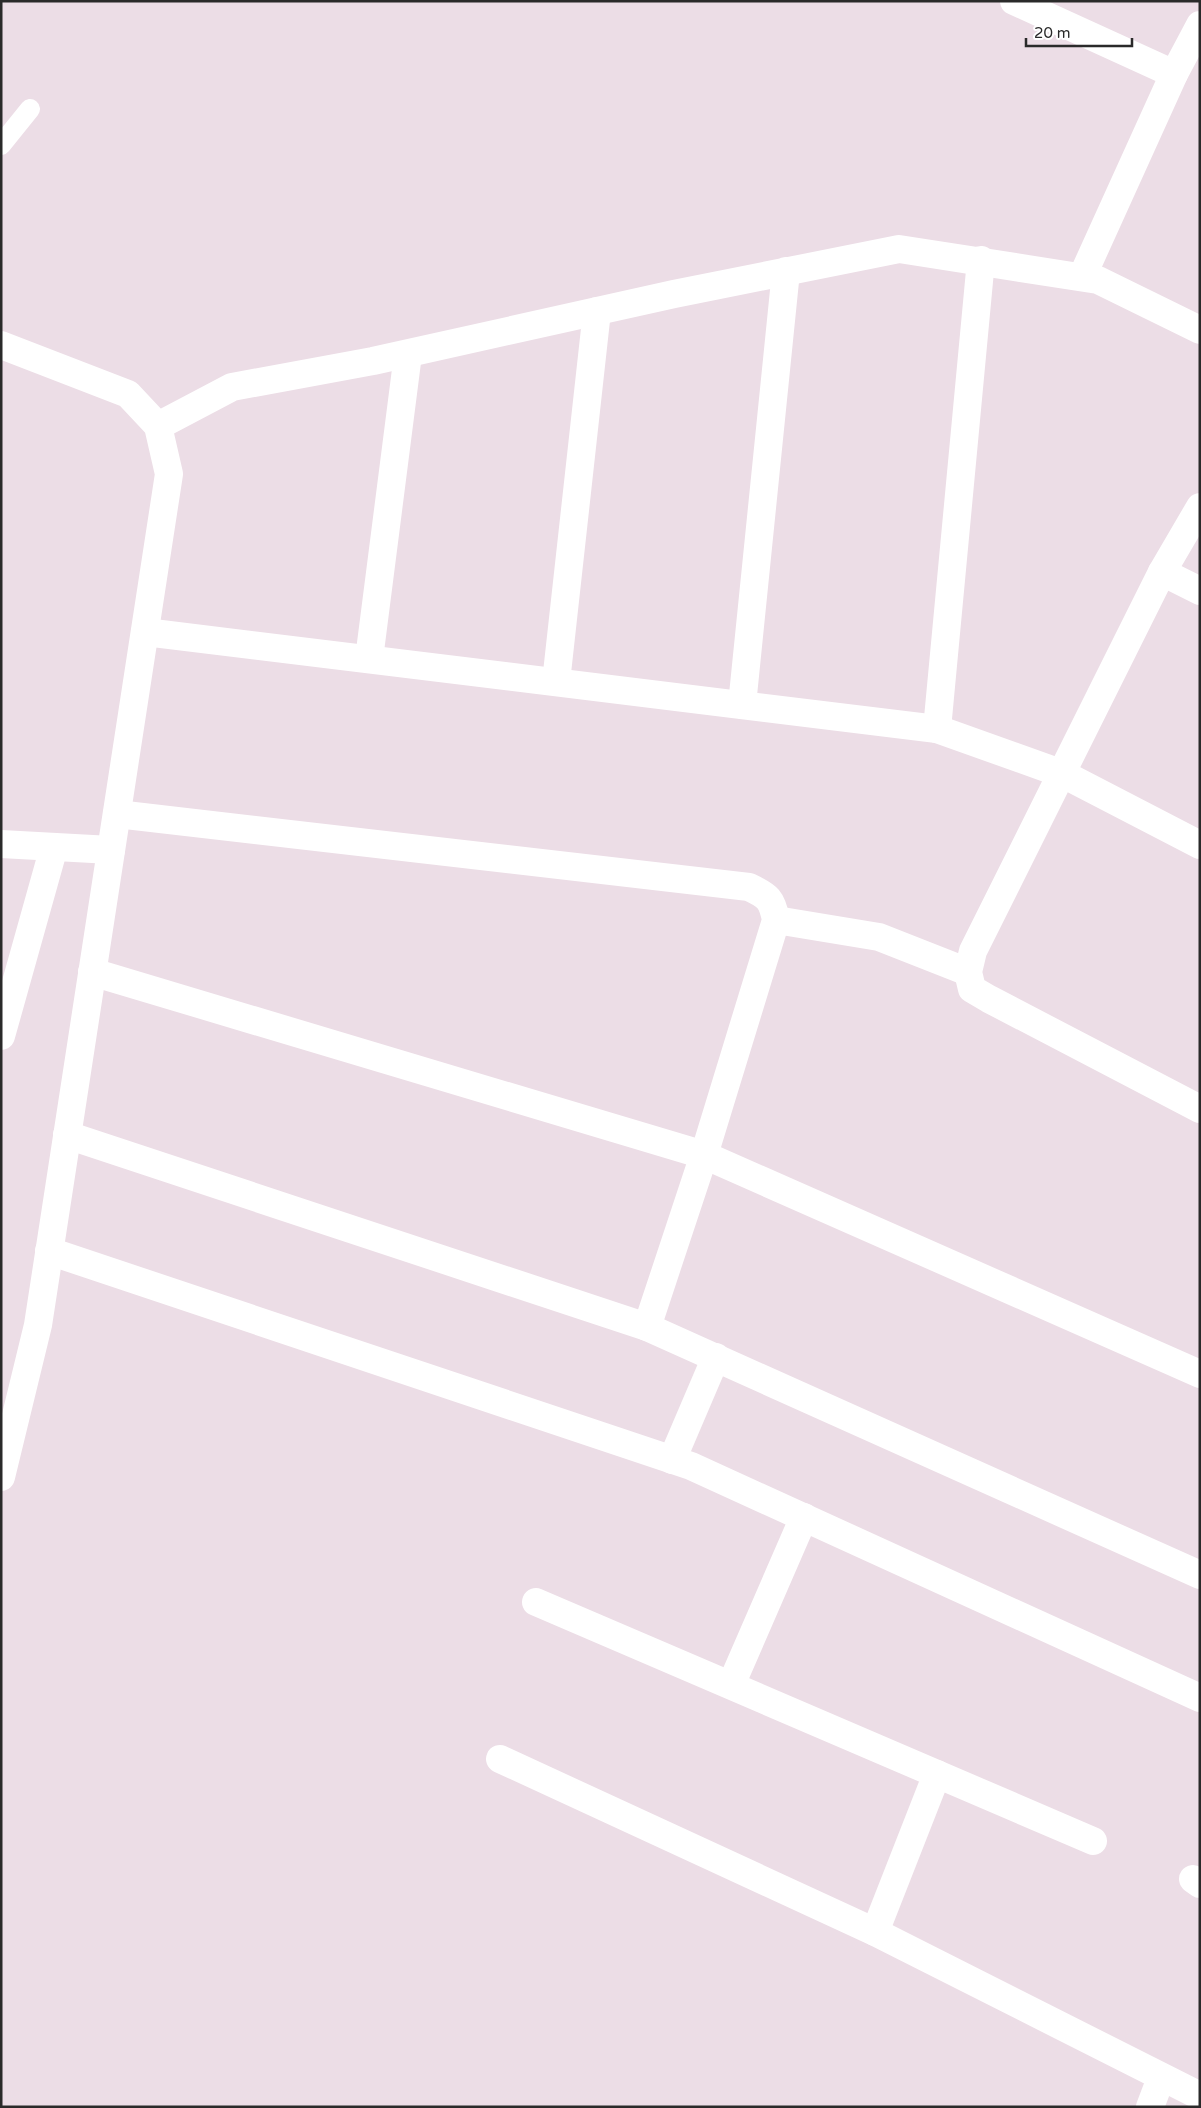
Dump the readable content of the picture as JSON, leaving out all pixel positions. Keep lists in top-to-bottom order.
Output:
{
  "scale_bar": "20 m"
}
